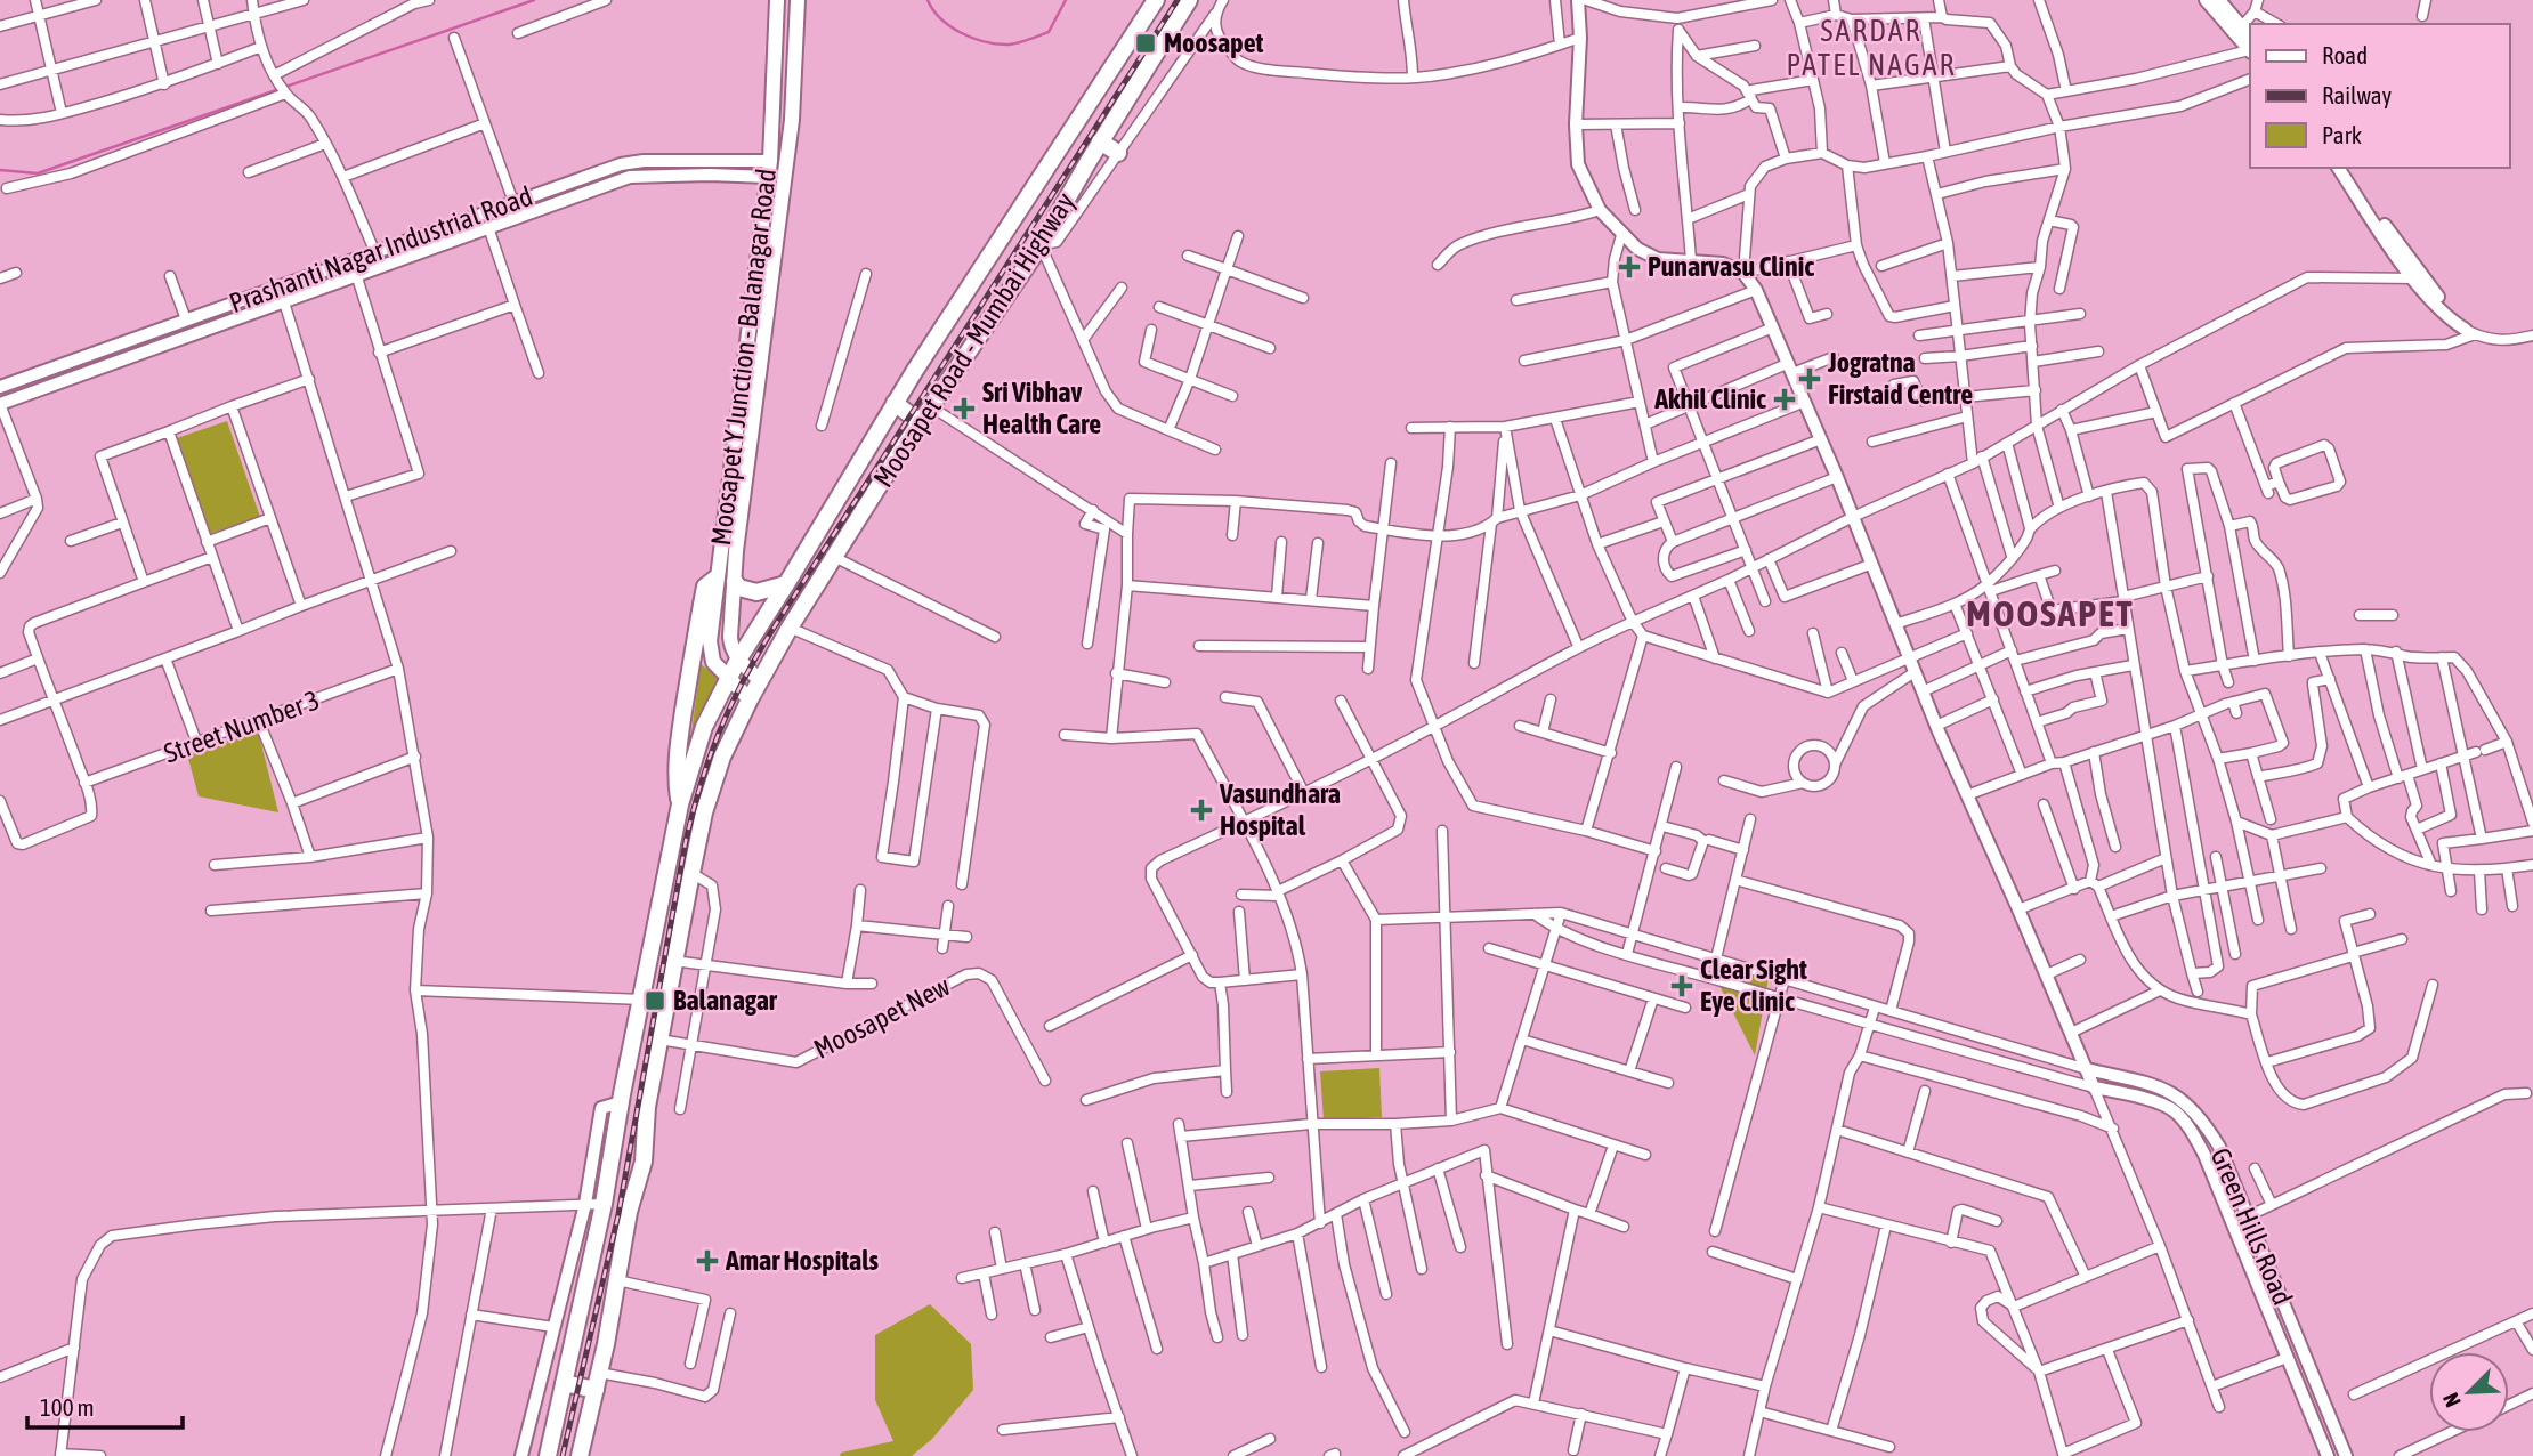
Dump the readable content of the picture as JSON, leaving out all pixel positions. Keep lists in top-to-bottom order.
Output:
{
  "streets": {
    "highway": ["Moosapet Road - Mumbai Highway"],
    "main road": ["Moosapet Y Junction - Balanagar Road"],
    "street": [
      "Prashanti Nagar Industrial Road",
      "Street Number 3",
      "Moosapet New",
      "Green Hills Road"
    ]
  },
  "crossings": [
    ["Prashanti Nagar Industrial Road", "Moosapet Y Junction - Balanagar Road"],
    ["Moosapet Road - Mumbai Highway", "Moosapet Y Junction - Balanagar Road"],
    ["Moosapet Road - Mumbai Highway", "Moosapet New"]
  ],
  "districts": ["SARDAR PATEL NAGAR", "MOOSAPET"],
  "places": {
    "transit": ["Moosapet", "Balanagar"],
    "health": [
      "Punarvasu Clinic",
      "Jogratna Firstaid Centre",
      "Akhil Clinic",
      "Sri Vibhav Health Care",
      "Vasundhara Hospital",
      "Clear Sight Eye Clinic",
      "Amar Hospitals"
    ]
  },
  "legend": ["Road", "Railway", "Park"],
  "scale_bar": "100 m",
  "north": "bottom left"
}
